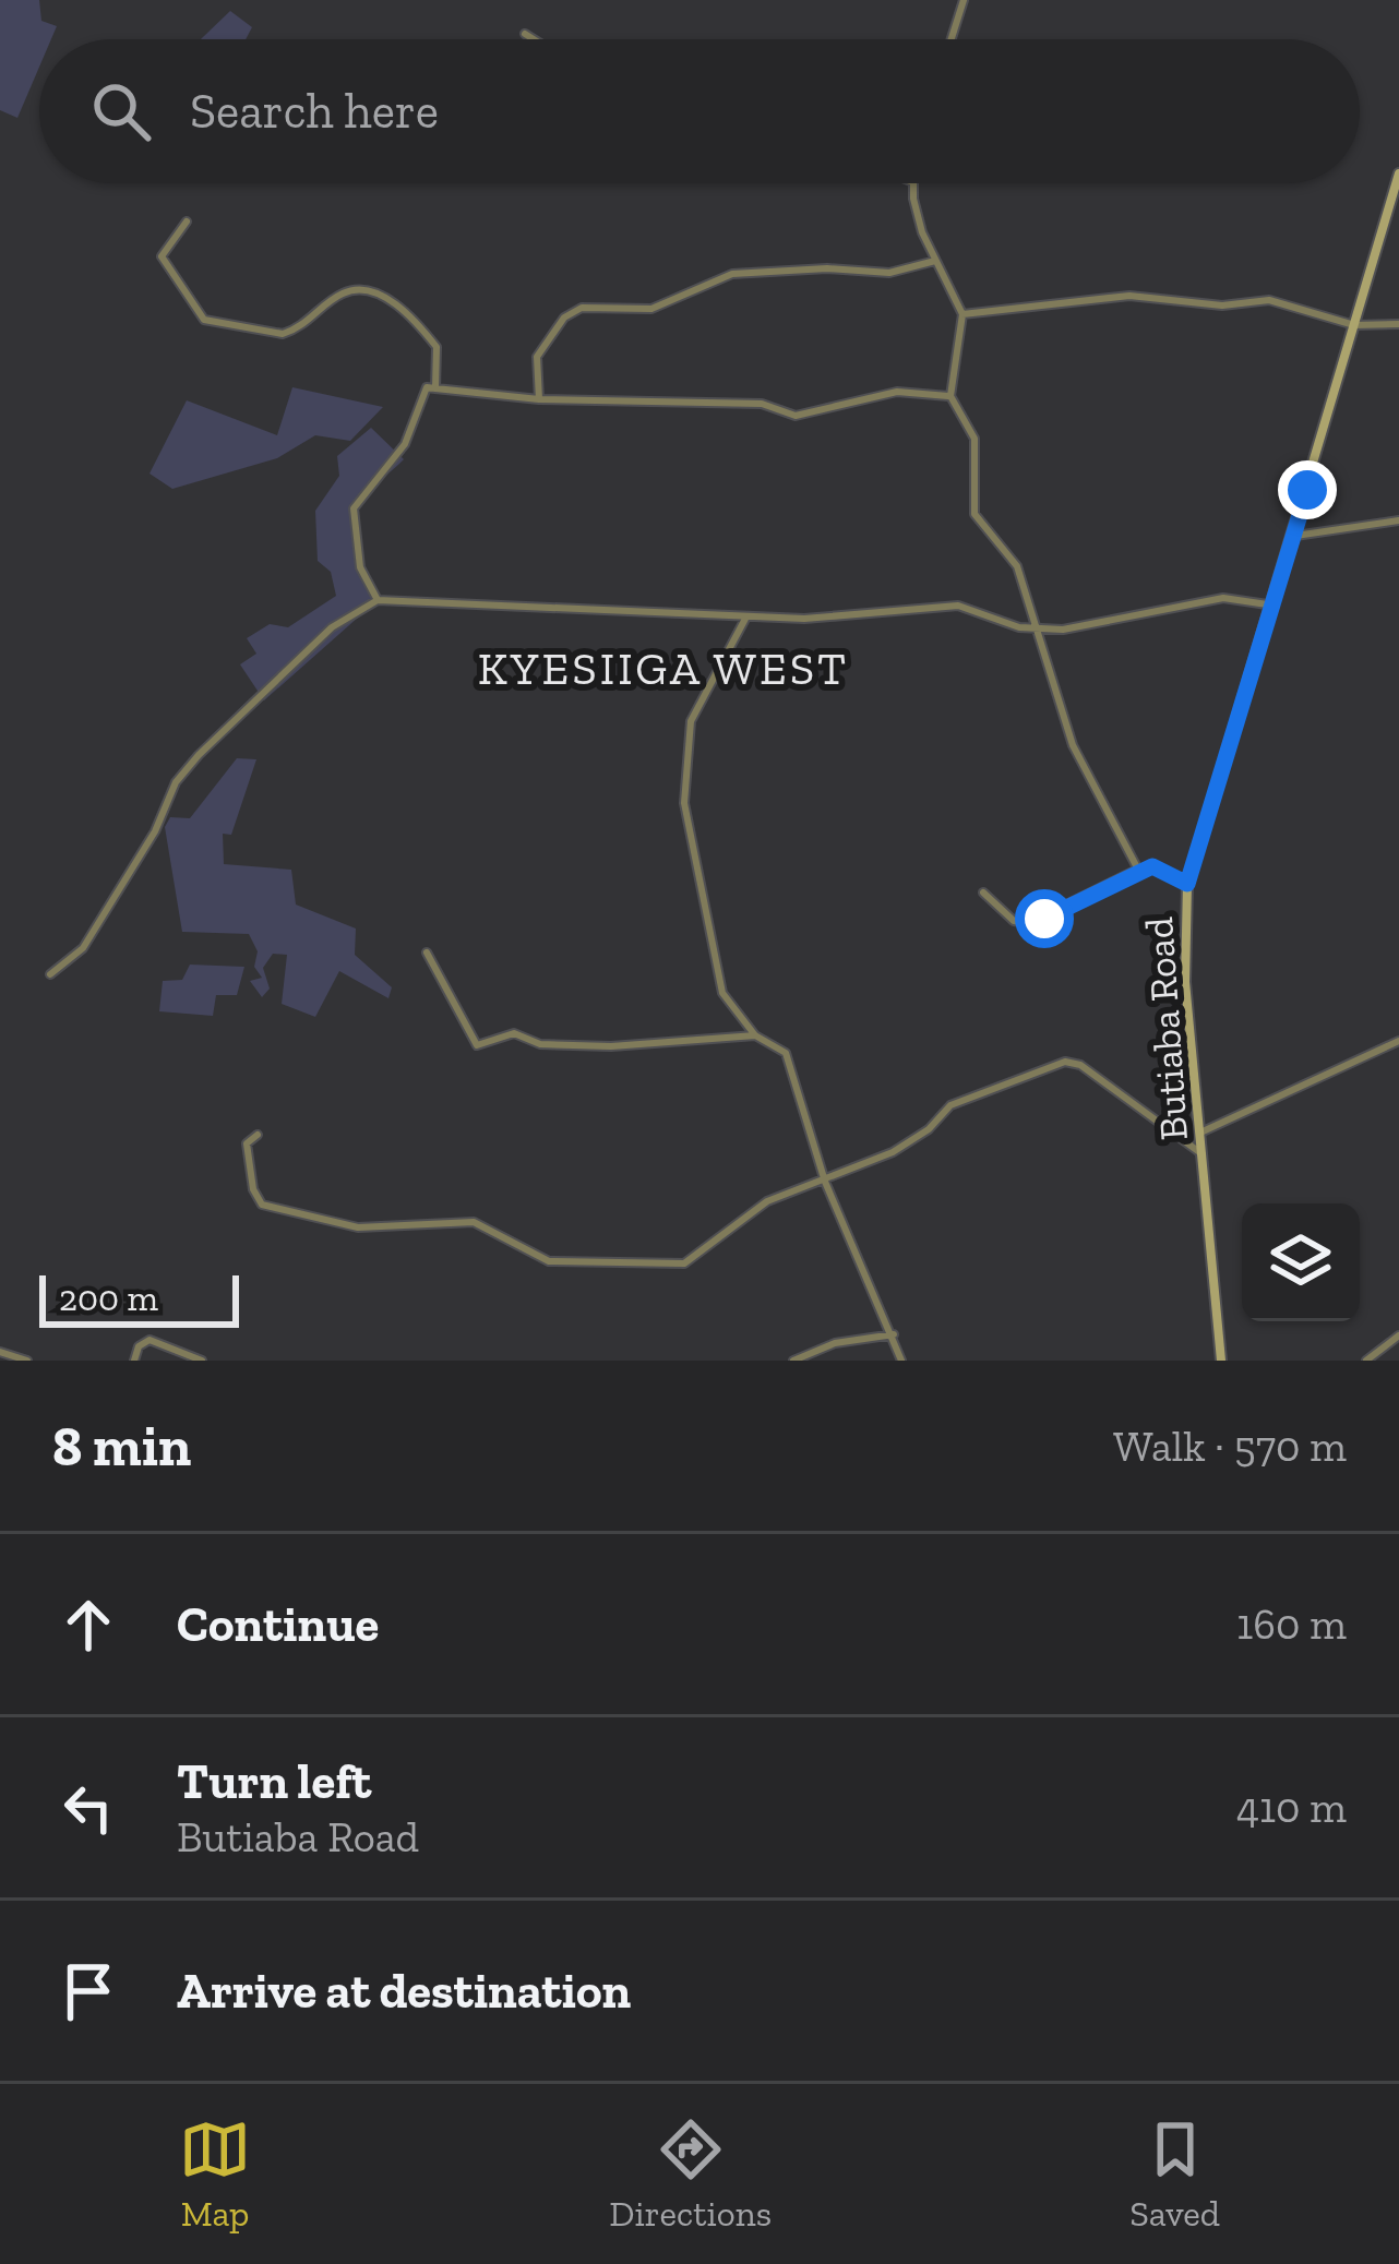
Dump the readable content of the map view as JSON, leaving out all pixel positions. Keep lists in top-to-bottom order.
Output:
{
  "streets": {
    "main road": ["Butiaba Road"]
  },
  "districts": ["KYESIIGA WEST"],
  "scale_bar": "200 m",
  "page": {
    "search": "Search here",
    "scale": "200 m",
    "heading": ["8 min", "Walk · 570 m"],
    "list": [
      ["Continue", "160 m"],
      ["Turn left", "Butiaba Road", "410 m"],
      "Arrive at destination"
    ],
    "nav": ["Map", "Directions", "Saved"]
  }
}
